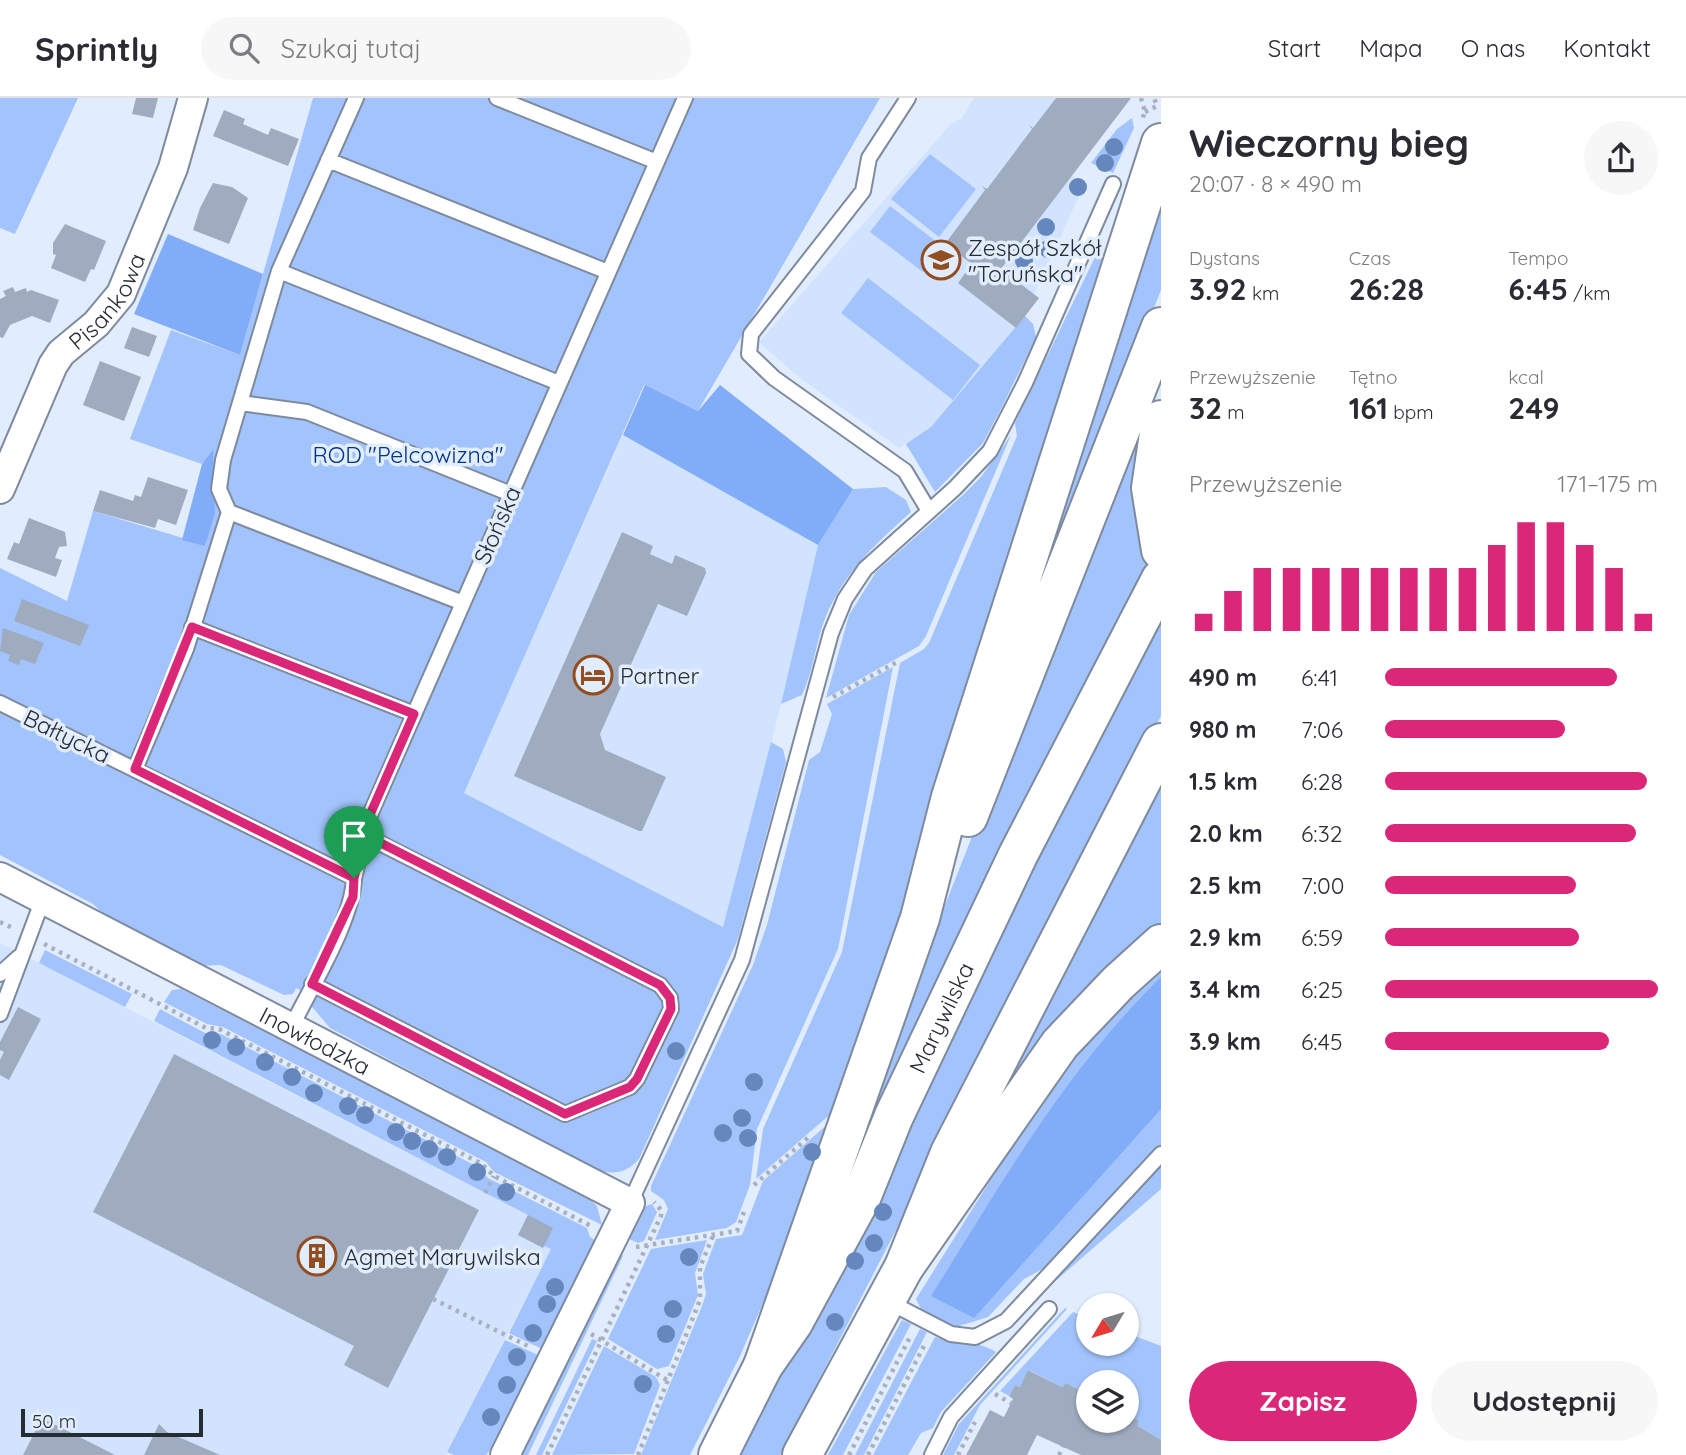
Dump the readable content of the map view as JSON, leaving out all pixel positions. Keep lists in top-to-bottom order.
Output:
{
  "streets": {
    "main road": ["Marywilska"],
    "street": ["Pisankowa", "Inowłodzka"],
    "lane": ["Słońska", "Bałtycka"]
  },
  "crossings": [
    ["Słońska", "Bałtycka"],
    ["Słońska", "Inowłodzka"]
  ],
  "parks": ["ROD \"Pelcowizna\""],
  "places": {
    "school or university": ["Zespół Szkół \"Toruńska\""],
    "hotel": ["Partner"],
    "building": ["Agmet Marywilska"]
  },
  "scale_bar": "50 m",
  "north": "bottom left",
  "page": {
    "header": "Sprintly",
    "search": "Szukaj tutaj",
    "nav": [
      "Start",
      "Mapa",
      "O nas",
      "Kontakt"
    ],
    "heading": ["Wieczorny bieg", "20:07 · 8 × 490 m"],
    "stats": [
      ["Dystans", "3.92 km"],
      ["Czas", "26:28"],
      ["Tempo", "6:45 /km"],
      ["Przewyższenie", "32 m"],
      ["Tętno", "161 bpm"],
      ["kcal", "249"]
    ],
    "chart": ["Przewyższenie", "171–175 m"],
    "list": [
      {
        "name": "490 m",
        "note": "6:41"
      },
      {
        "name": "980 m",
        "note": "7:06"
      },
      {
        "name": "1.5 km",
        "note": "6:28"
      },
      {
        "name": "2.0 km",
        "note": "6:32"
      },
      {
        "name": "2.5 km",
        "note": "7:00"
      },
      {
        "name": "2.9 km",
        "note": "6:59"
      },
      {
        "name": "3.4 km",
        "note": "6:25"
      },
      {
        "name": "3.9 km",
        "note": "6:45"
      }
    ],
    "buttons": ["Zapisz", "Udostępnij"],
    "scale": "50 m"
  }
}
